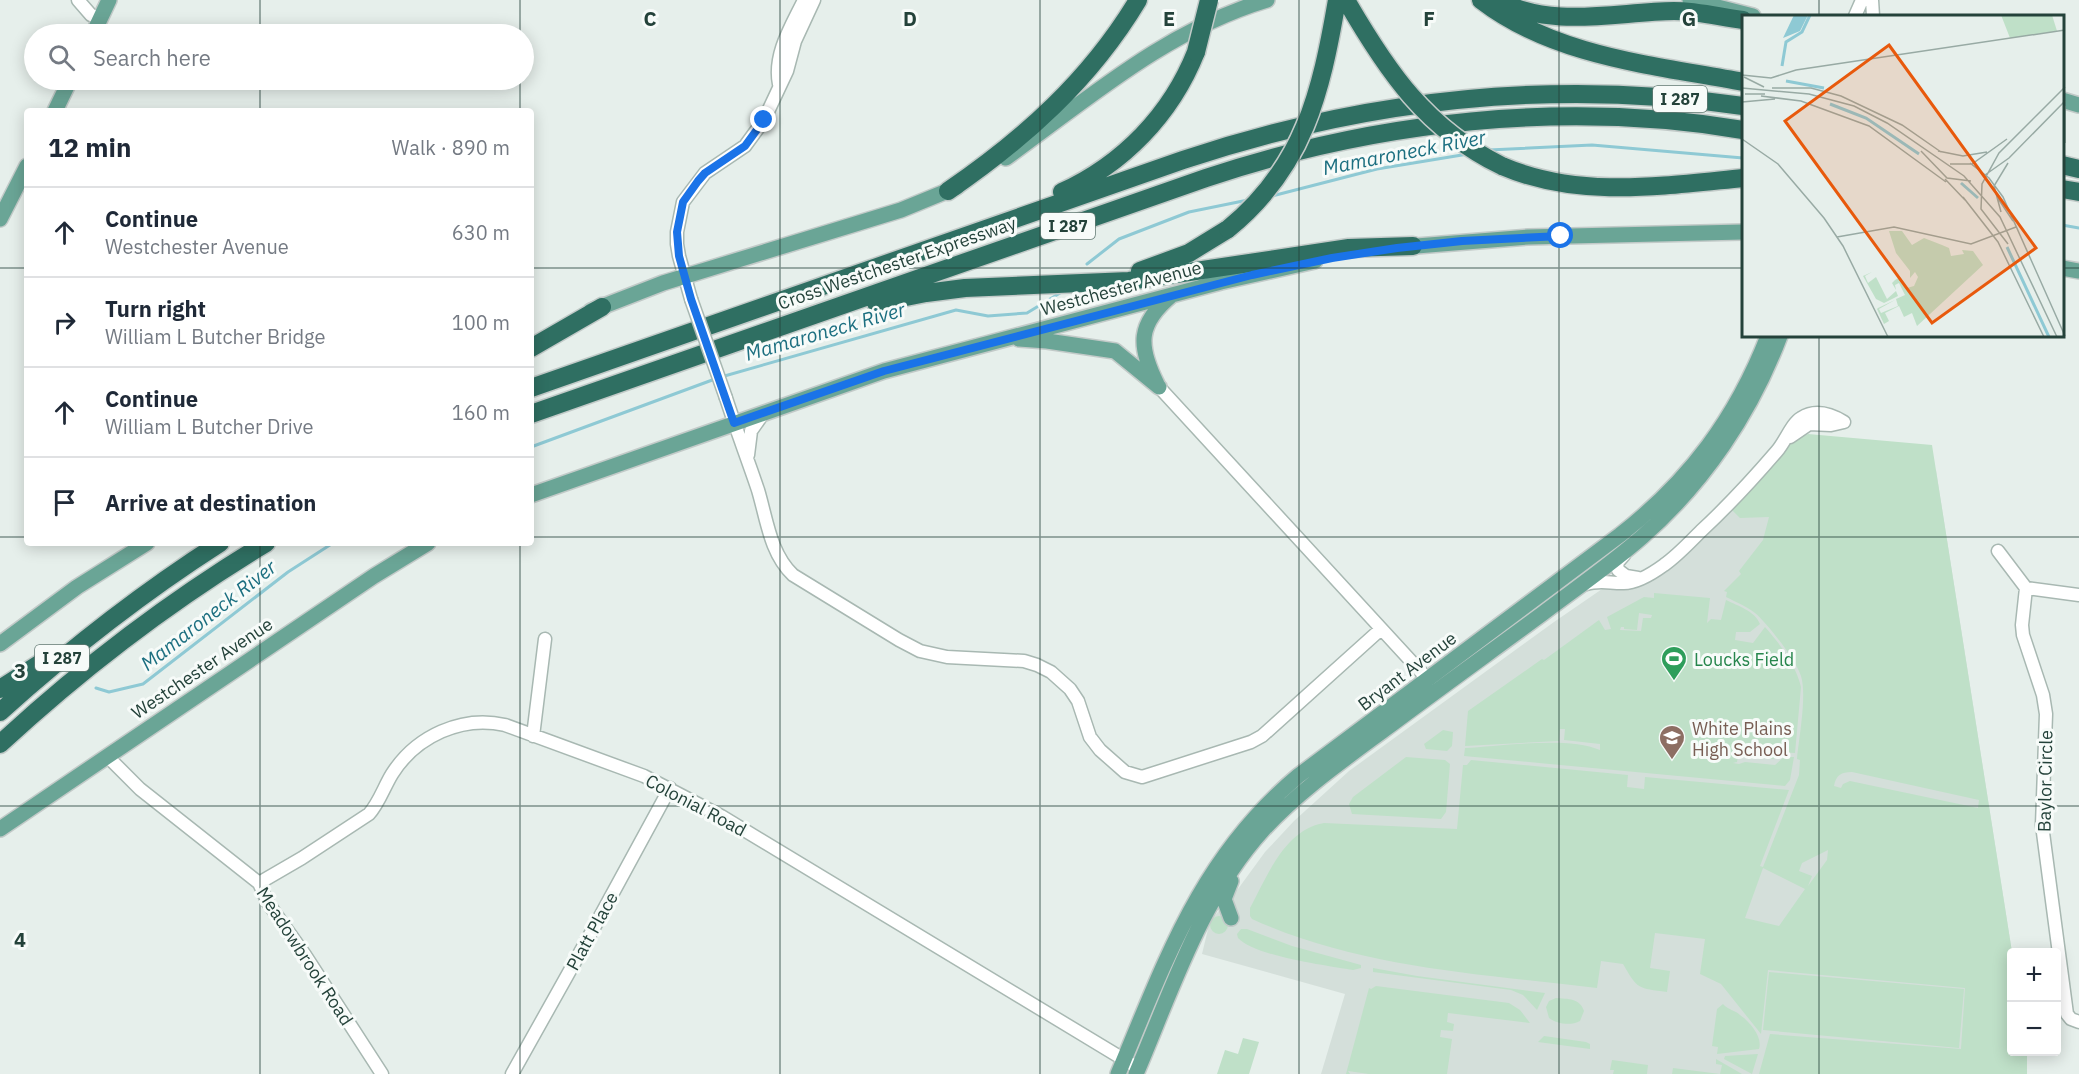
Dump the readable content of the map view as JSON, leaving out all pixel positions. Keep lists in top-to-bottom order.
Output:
{
  "streets": {
    "highway": ["I 287", "Cross Westchester Expressway"],
    "main road": ["Westchester Avenue", "Bryant Avenue"],
    "street": [
      "Baylor Circle",
      "Colonial Road",
      "Platt Place",
      "Meadowbrook Road"
    ]
  },
  "crossings": [
    ["Westchester Avenue", "Meadowbrook Road"],
    ["Bryant Avenue", "Colonial Road"],
    ["Colonial Road", "Platt Place"],
    ["Colonial Road", "Meadowbrook Road"]
  ],
  "water": ["Mamaroneck River"],
  "places": {
    "sports": ["Loucks Field"],
    "school or university": ["White Plains High School"]
  },
  "page": {
    "search": "Search here",
    "heading": ["12 min", "Walk · 890 m"],
    "list": [
      ["Continue", "Westchester Avenue", "630 m"],
      ["Turn right", "William L Butcher Bridge", "100 m"],
      ["Continue", "William L Butcher Drive", "160 m"],
      "Arrive at destination"
    ],
    "map_buttons": ["+", "−"]
  },
  "grid": {
    "columns": [
      "C",
      "D",
      "E",
      "F",
      "G"
    ],
    "rows": ["3", "4"]
  }
}
